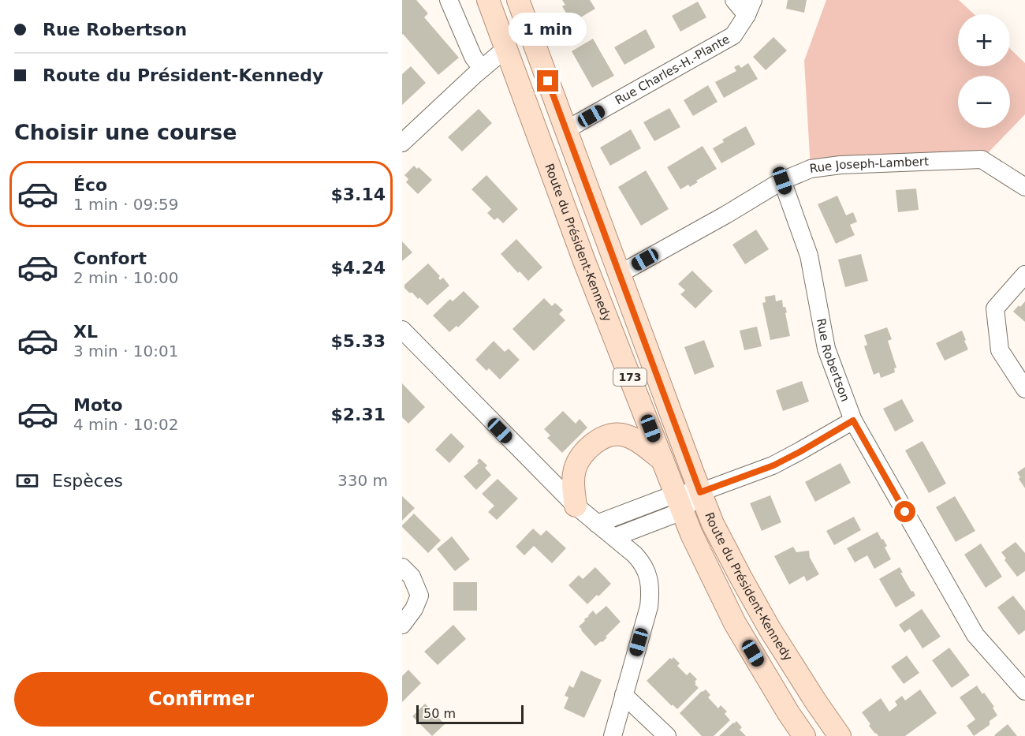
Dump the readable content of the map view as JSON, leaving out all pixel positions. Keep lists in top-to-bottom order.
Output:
{
  "streets": {
    "main road": ["Route du Président-Kennedy", "173"],
    "street": ["Rue Charles-H.-Plante", "Rue Joseph-Lambert", "Rue Robertson"]
  },
  "crossings": [
    ["Rue Charles-H.-Plante", "Route du Président-Kennedy"],
    ["Rue Joseph-Lambert", "Route du Président-Kennedy"],
    ["Rue Joseph-Lambert", "Rue Robertson"]
  ],
  "scale_bar": "50 m",
  "page": {
    "banner": ["Rue Robertson", "Route du Président-Kennedy"],
    "bubble": "1 min",
    "map_buttons": ["+", "−"],
    "heading": "Choisir une course",
    "list": [
      {
        "name": "Éco",
        "note": "1 min · 09:59",
        "value": "$3.14"
      },
      {
        "name": "Confort",
        "note": "2 min · 10:00",
        "value": "$4.24"
      },
      {
        "name": "XL",
        "note": "3 min · 10:01",
        "value": "$5.33"
      },
      {
        "name": "Moto",
        "note": "4 min · 10:02",
        "value": "$2.31"
      }
    ],
    "pay": ["Espèces", "330 m"],
    "buttons": "Confirmer",
    "scale": "50 m"
  }
}
